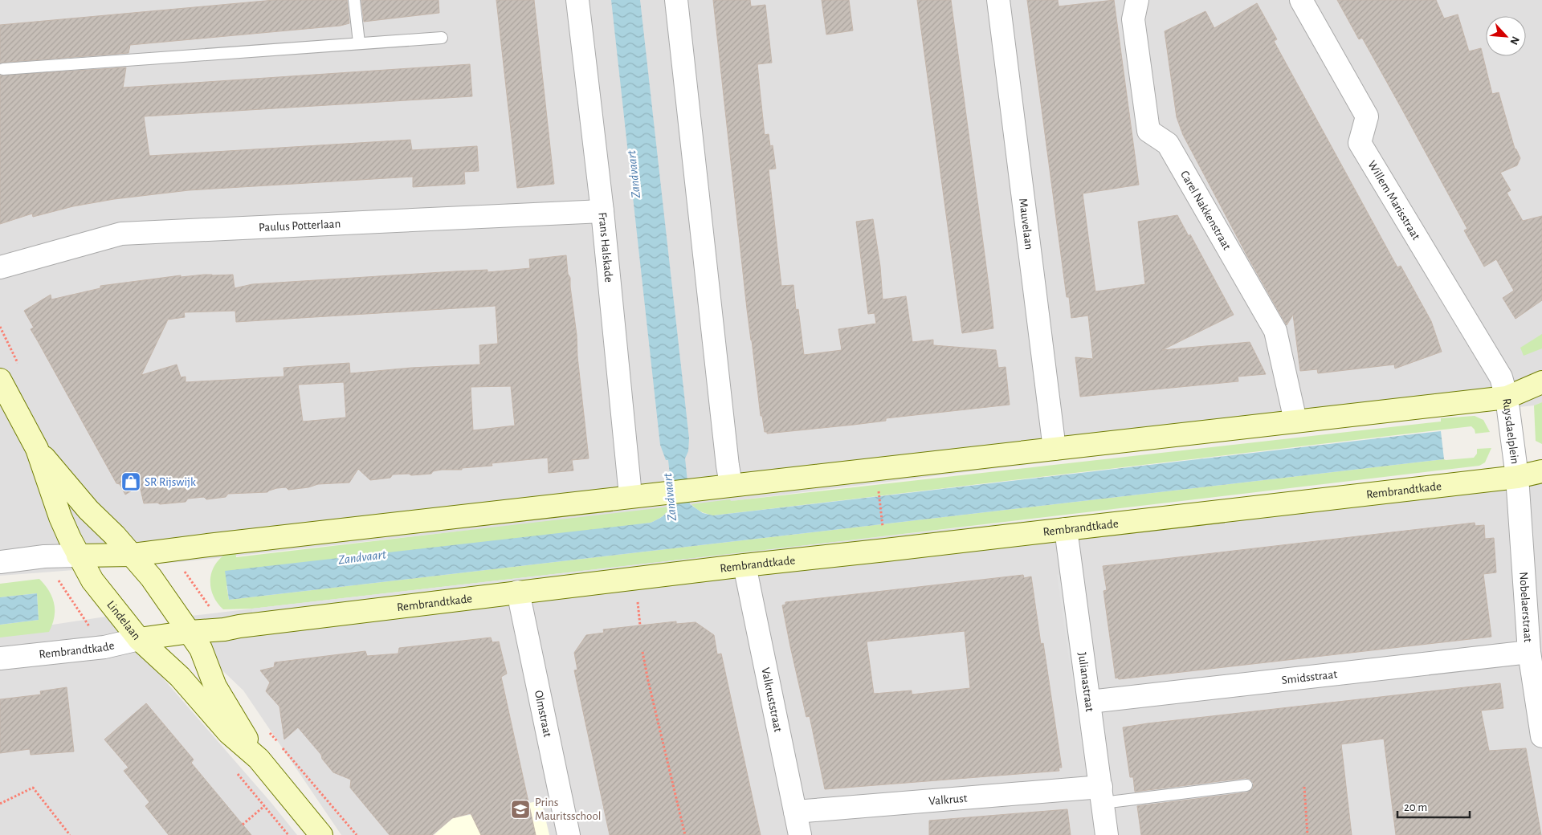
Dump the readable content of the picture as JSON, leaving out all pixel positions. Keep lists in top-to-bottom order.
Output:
{
  "streets": {
    "street": [
      "Willem Marisstraat",
      "Carel Nakkenstraat",
      "Mauvelaan",
      "Paulus Potterlaan",
      "Frans Halskade",
      "Ruysdaelplein",
      "Rembrandtkade",
      "Nobelaerstraat",
      "Lindelaan",
      "Smidsstraat",
      "Julianastraat",
      "Valkruststraat",
      "Olmstraat",
      "Valkrust"
    ]
  },
  "crossings": [
    ["Willem Marisstraat", "Ruysdaelplein"],
    ["Paulus Potterlaan", "Frans Halskade"],
    ["Ruysdaelplein", "Rembrandtkade"],
    ["Ruysdaelplein", "Nobelaerstraat"],
    ["Rembrandtkade", "Nobelaerstraat"],
    ["Rembrandtkade", "Lindelaan"],
    ["Rembrandtkade", "Julianastraat"],
    ["Rembrandtkade", "Valkruststraat"],
    ["Rembrandtkade", "Olmstraat"],
    ["Nobelaerstraat", "Smidsstraat"],
    ["Smidsstraat", "Julianastraat"],
    ["Julianastraat", "Valkrust"],
    ["Valkruststraat", "Valkrust"]
  ],
  "water": ["Zandvaart"],
  "places": {
    "shop": ["SR Rijswijk"],
    "school or university": ["Prins Mauritsschool"]
  },
  "scale_bar": "20 m",
  "north": "bottom right"
}
